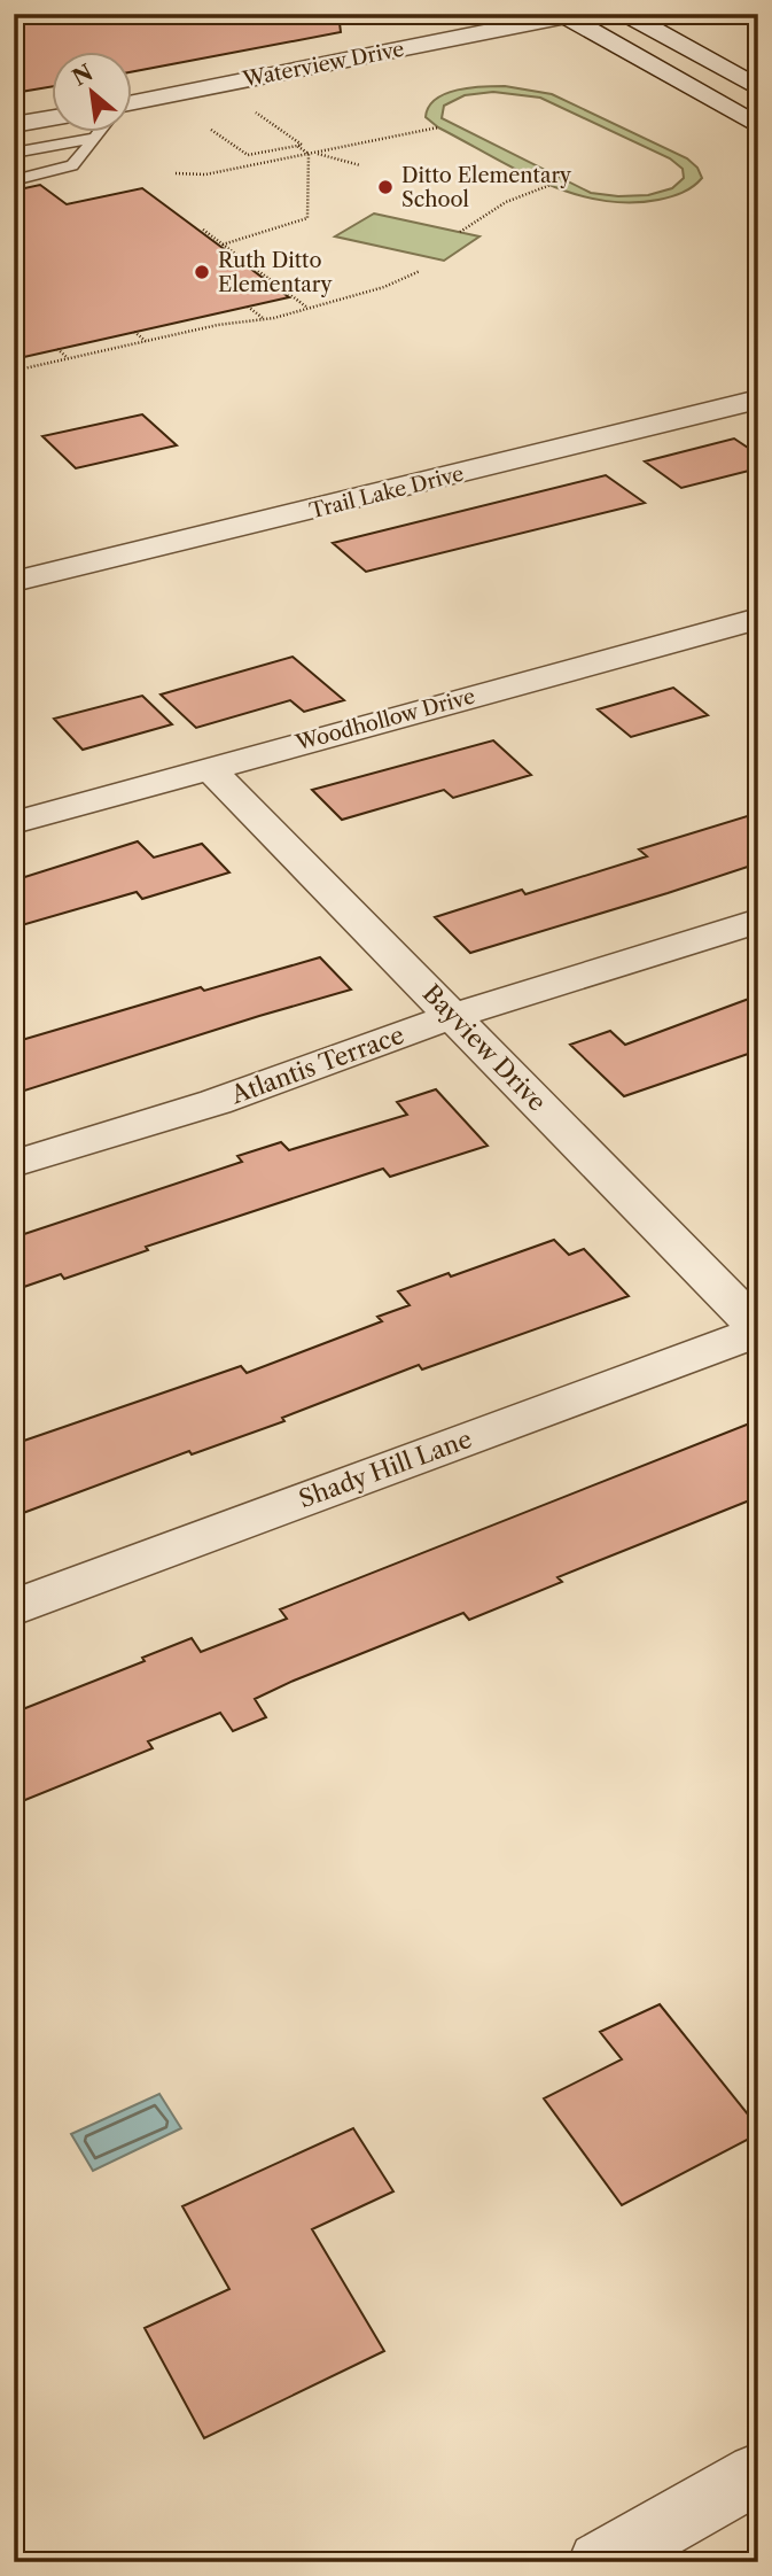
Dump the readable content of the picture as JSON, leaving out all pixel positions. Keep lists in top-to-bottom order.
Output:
{
  "streets": {
    "street": [
      "Waterview Drive",
      "Trail Lake Drive",
      "Woodhollow Drive",
      "Bayview Drive",
      "Atlantis Terrace",
      "Shady Hill Lane"
    ]
  },
  "crossings": [
    ["Woodhollow Drive", "Bayview Drive"],
    ["Bayview Drive", "Atlantis Terrace"],
    ["Bayview Drive", "Shady Hill Lane"]
  ],
  "places": ["Ditto Elementary School", "Ruth Ditto Elementary"],
  "north": "top left"
}
